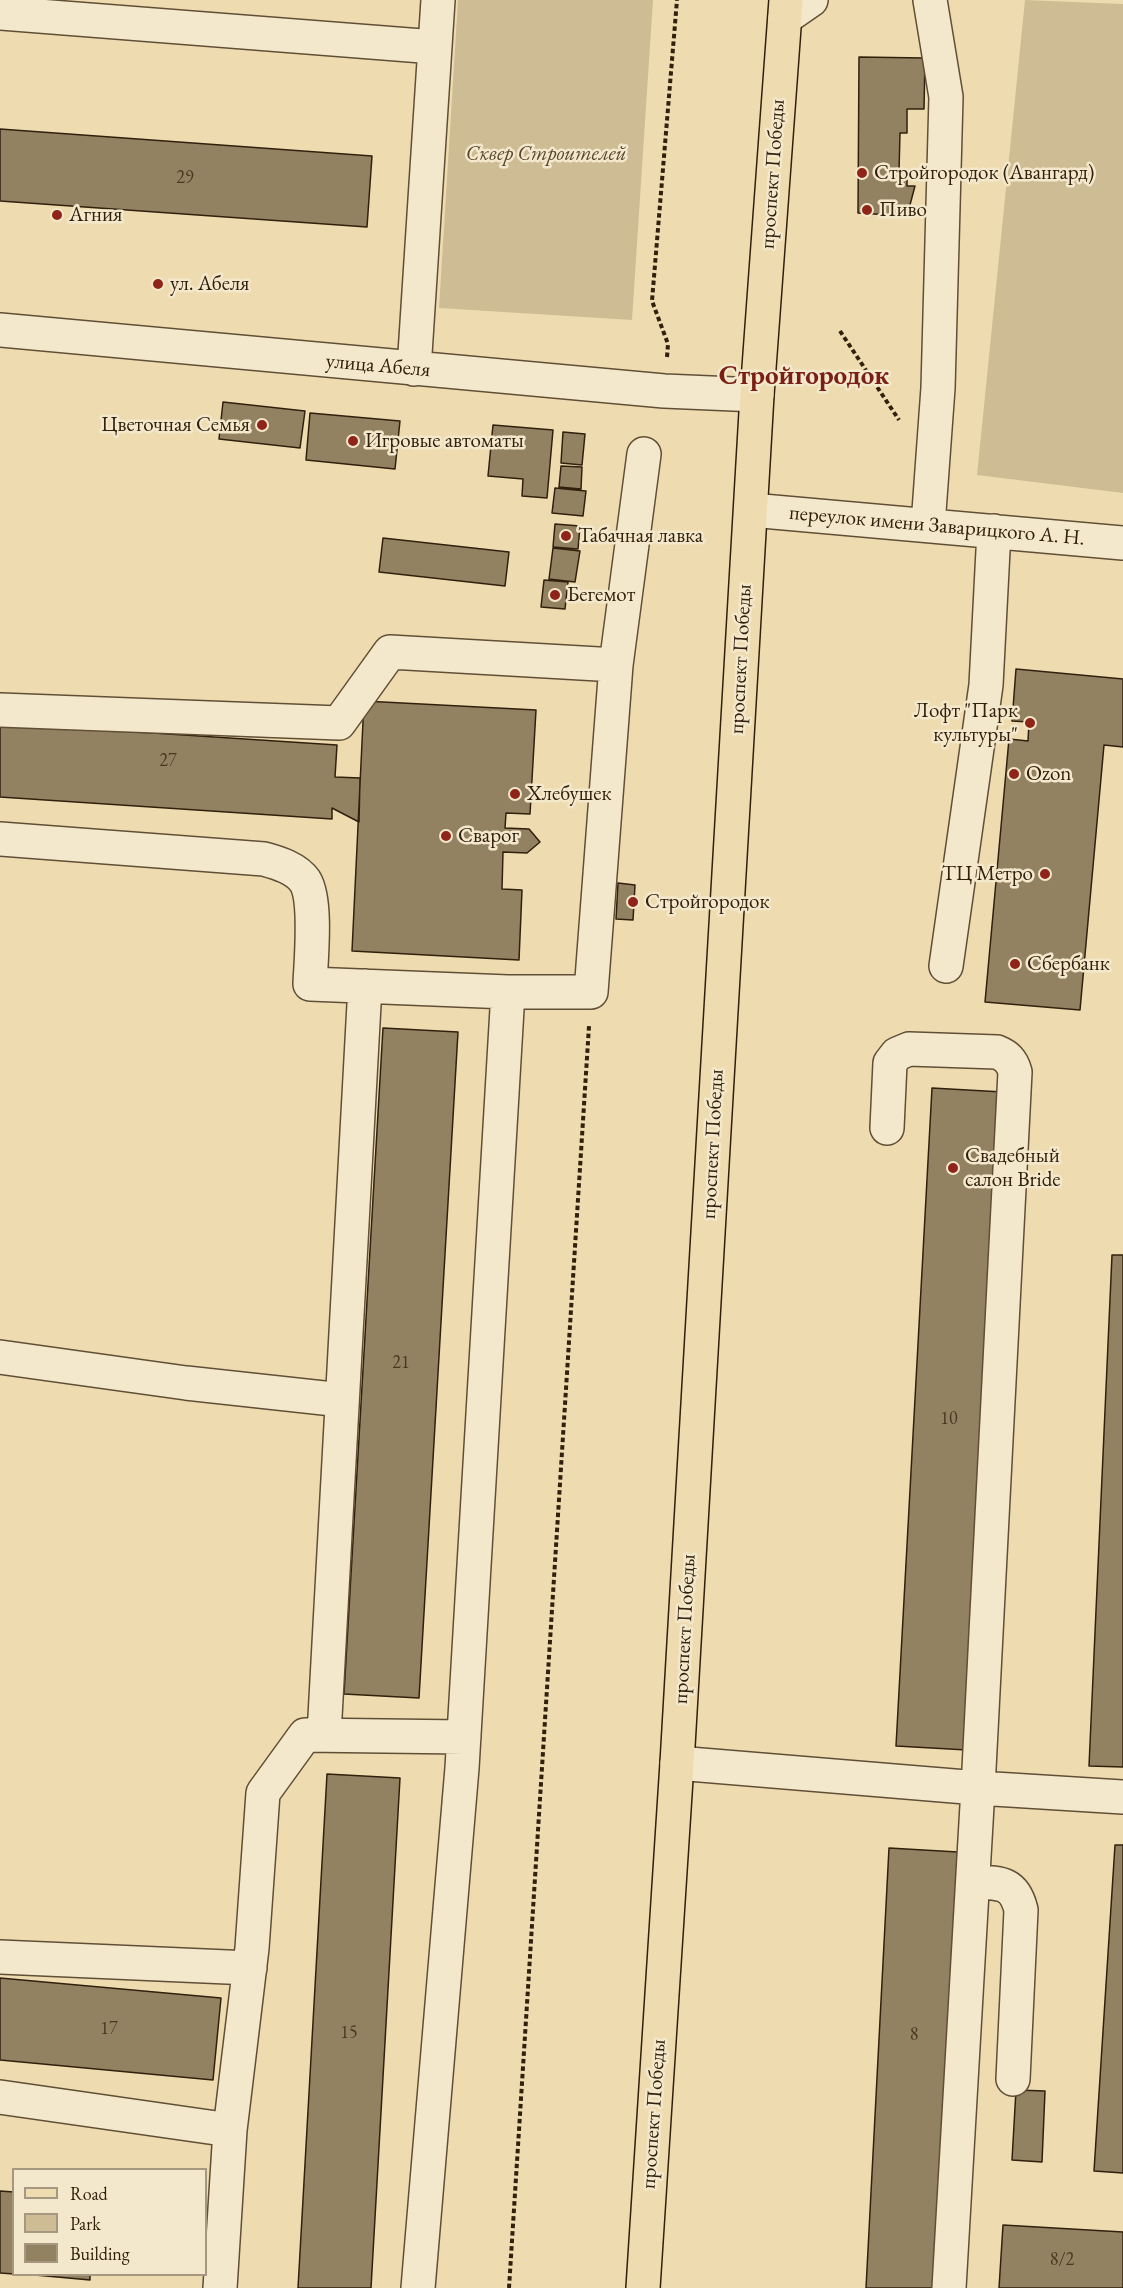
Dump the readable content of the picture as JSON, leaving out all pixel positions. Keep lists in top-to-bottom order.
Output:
{
  "streets": {
    "main road": ["проспект Победы"],
    "street": ["улица Абеля", "переулок имени Заварицкого А. Н."]
  },
  "crossings": [
    ["проспект Победы", "улица Абеля"],
    ["проспект Победы", "переулок имени Заварицкого А. Н."]
  ],
  "districts": ["Стройгородок"],
  "parks": ["Сквер Строителей"],
  "places": [
    "Стройгородок (Авангард)",
    "Пиво",
    "Агния",
    "ул. Абеля",
    "Цветочная Семья",
    "Игровые автоматы",
    "Табачная лавка",
    "Бегемот",
    "Лофт \"Парк культуры\"",
    "Ozon",
    "Хлебушек",
    "Сварог",
    "ТЦ Метро",
    "Стройгородок",
    "Сбербанк",
    "Свадебный салон Bride"
  ],
  "house_numbers": [
    "29",
    "27",
    "21",
    "10",
    "17",
    "15",
    "8",
    "8/2"
  ],
  "legend": ["Road", "Park", "Building"]
}
